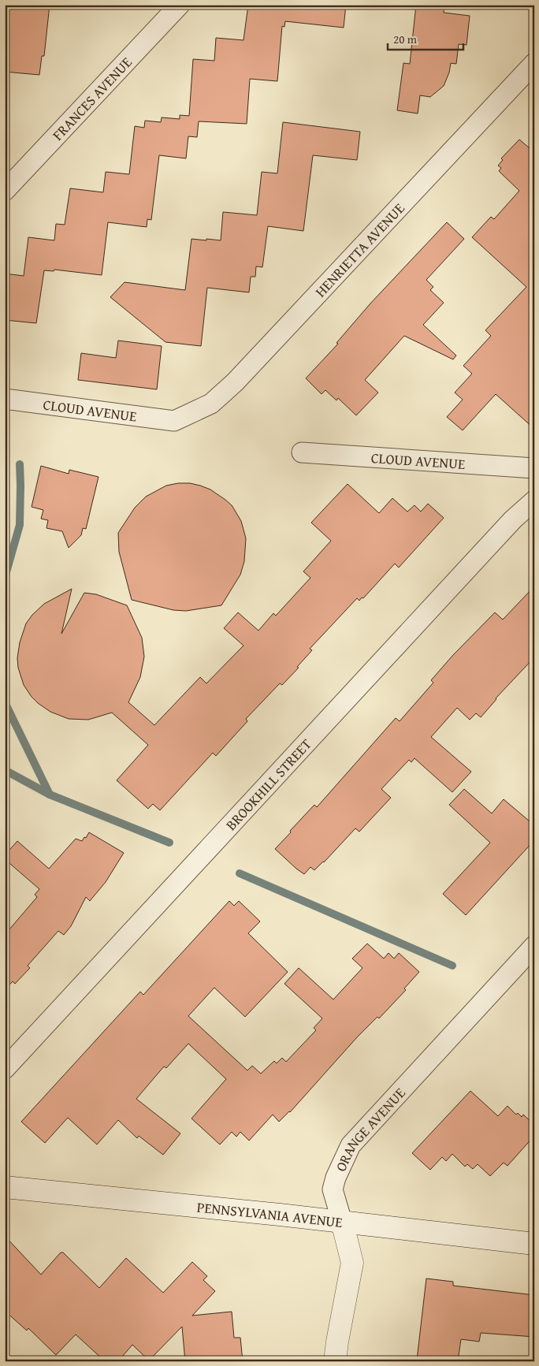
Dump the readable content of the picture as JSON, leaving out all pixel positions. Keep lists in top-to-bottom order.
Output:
{
  "streets": {
    "main road": ["ORANGE AVENUE", "PENNSYLVANIA AVENUE"],
    "street": [
      "FRANCES AVENUE",
      "HENRIETTA AVENUE",
      "CLOUD AVENUE",
      "BROOKHILL STREET"
    ]
  },
  "crossings": [
    ["HENRIETTA AVENUE", "CLOUD AVENUE"],
    ["ORANGE AVENUE", "PENNSYLVANIA AVENUE"]
  ],
  "scale_bar": "20 m"
}
